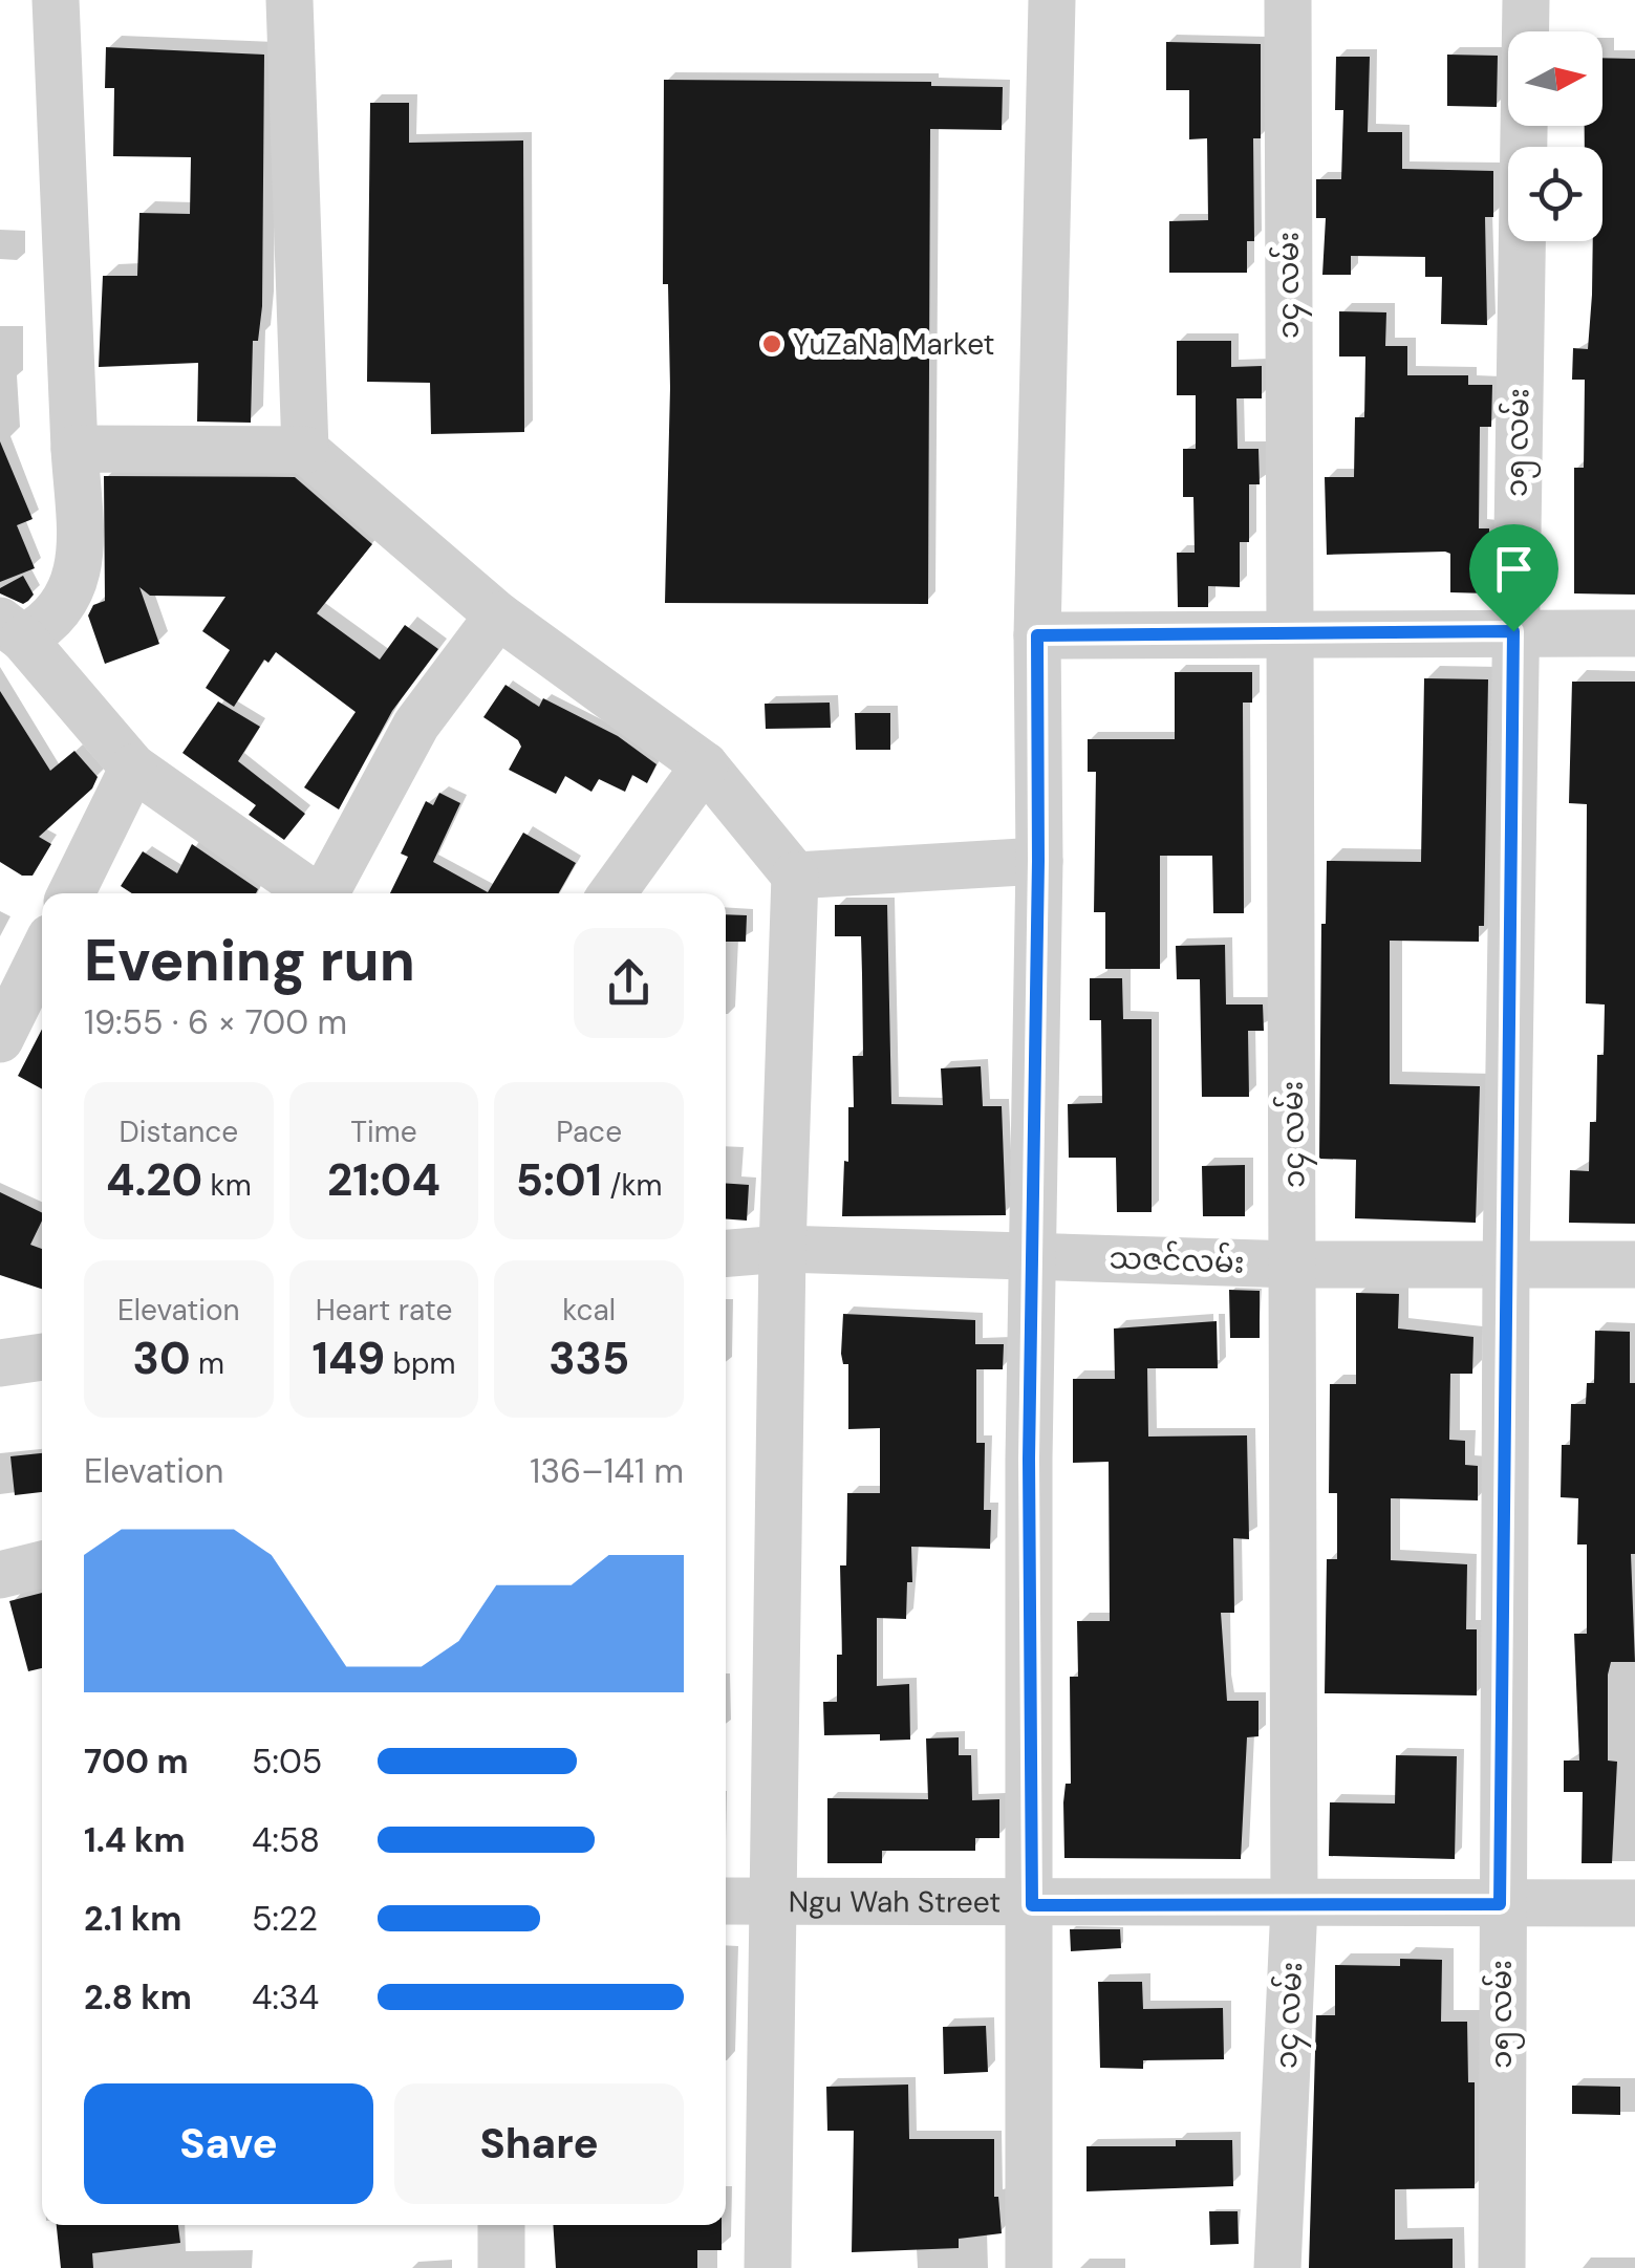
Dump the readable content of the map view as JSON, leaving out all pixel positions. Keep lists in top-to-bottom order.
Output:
{
  "streets": {
    "street": [
      "၁၄ လမ်း",
      "၁၅ လမ်း",
      "သဇင်လမ်း",
      "Ngu Wah Street"
    ]
  },
  "crossings": [
    ["၁၄ လမ်း", "သဇင်လမ်း"],
    ["၁၄ လမ်း", "Ngu Wah Street"],
    ["၁၅ လမ်း", "သဇင်လမ်း"],
    ["၁၅ လမ်း", "Ngu Wah Street"]
  ],
  "places": ["YuZaNa Market"],
  "north": "right",
  "page": {
    "heading": ["Evening run", "19:55 · 6 × 700 m"],
    "stats": [
      ["Distance", "4.20 km"],
      ["Time", "21:04"],
      ["Pace", "5:01 /km"],
      ["Elevation", "30 m"],
      ["Heart rate", "149 bpm"],
      ["kcal", "335"]
    ],
    "chart": ["Elevation", "136–141 m"],
    "list": [
      {
        "name": "700 m",
        "note": "5:05"
      },
      {
        "name": "1.4 km",
        "note": "4:58"
      },
      {
        "name": "2.1 km",
        "note": "5:22"
      },
      {
        "name": "2.8 km",
        "note": "4:34"
      }
    ],
    "buttons": ["Save", "Share"]
  }
}
